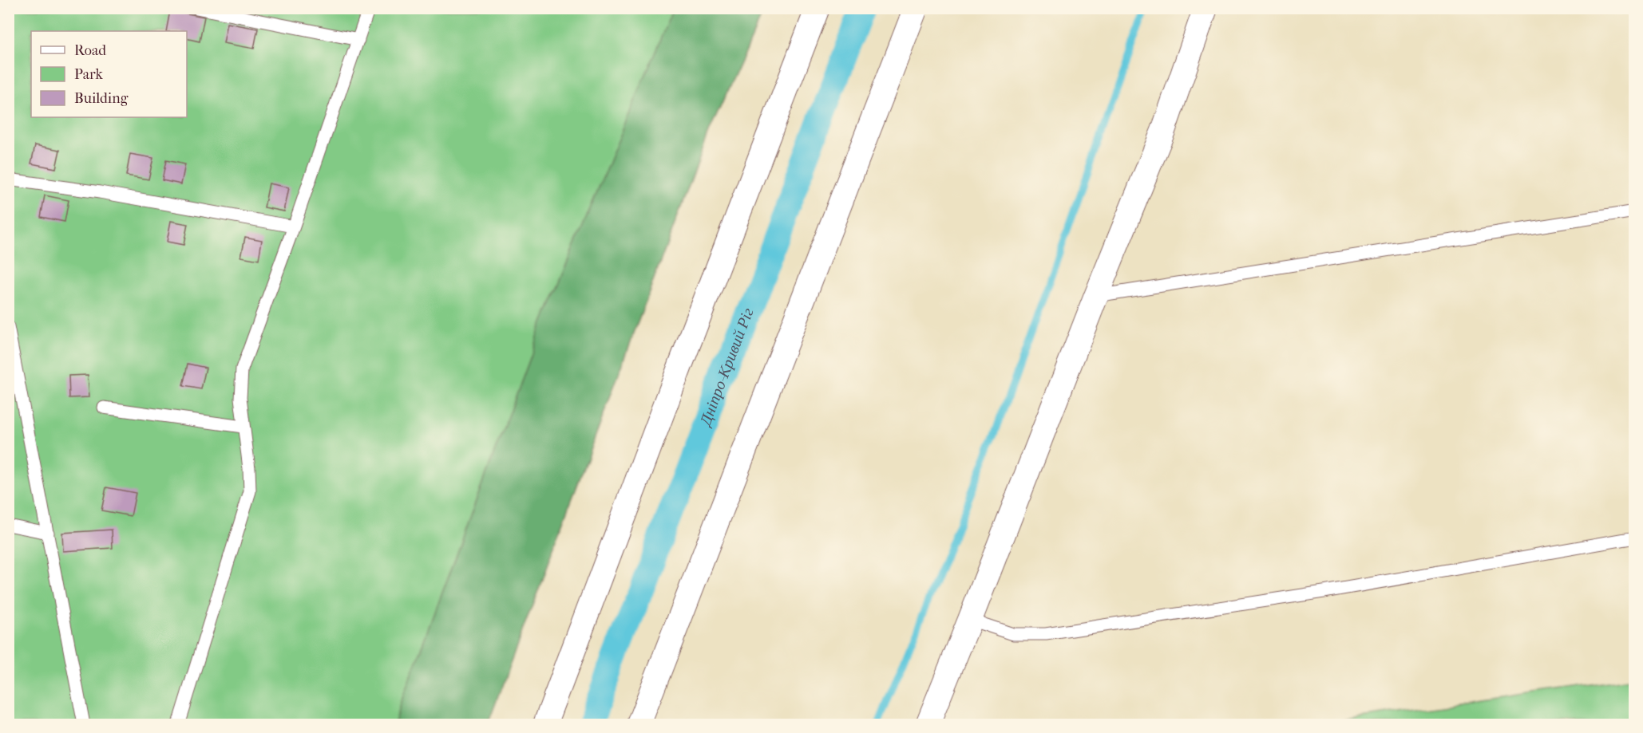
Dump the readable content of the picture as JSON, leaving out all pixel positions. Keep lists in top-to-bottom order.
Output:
{
  "water": ["Дніпро-Кривий Ріг"],
  "legend": ["Road", "Park", "Building"]
}
